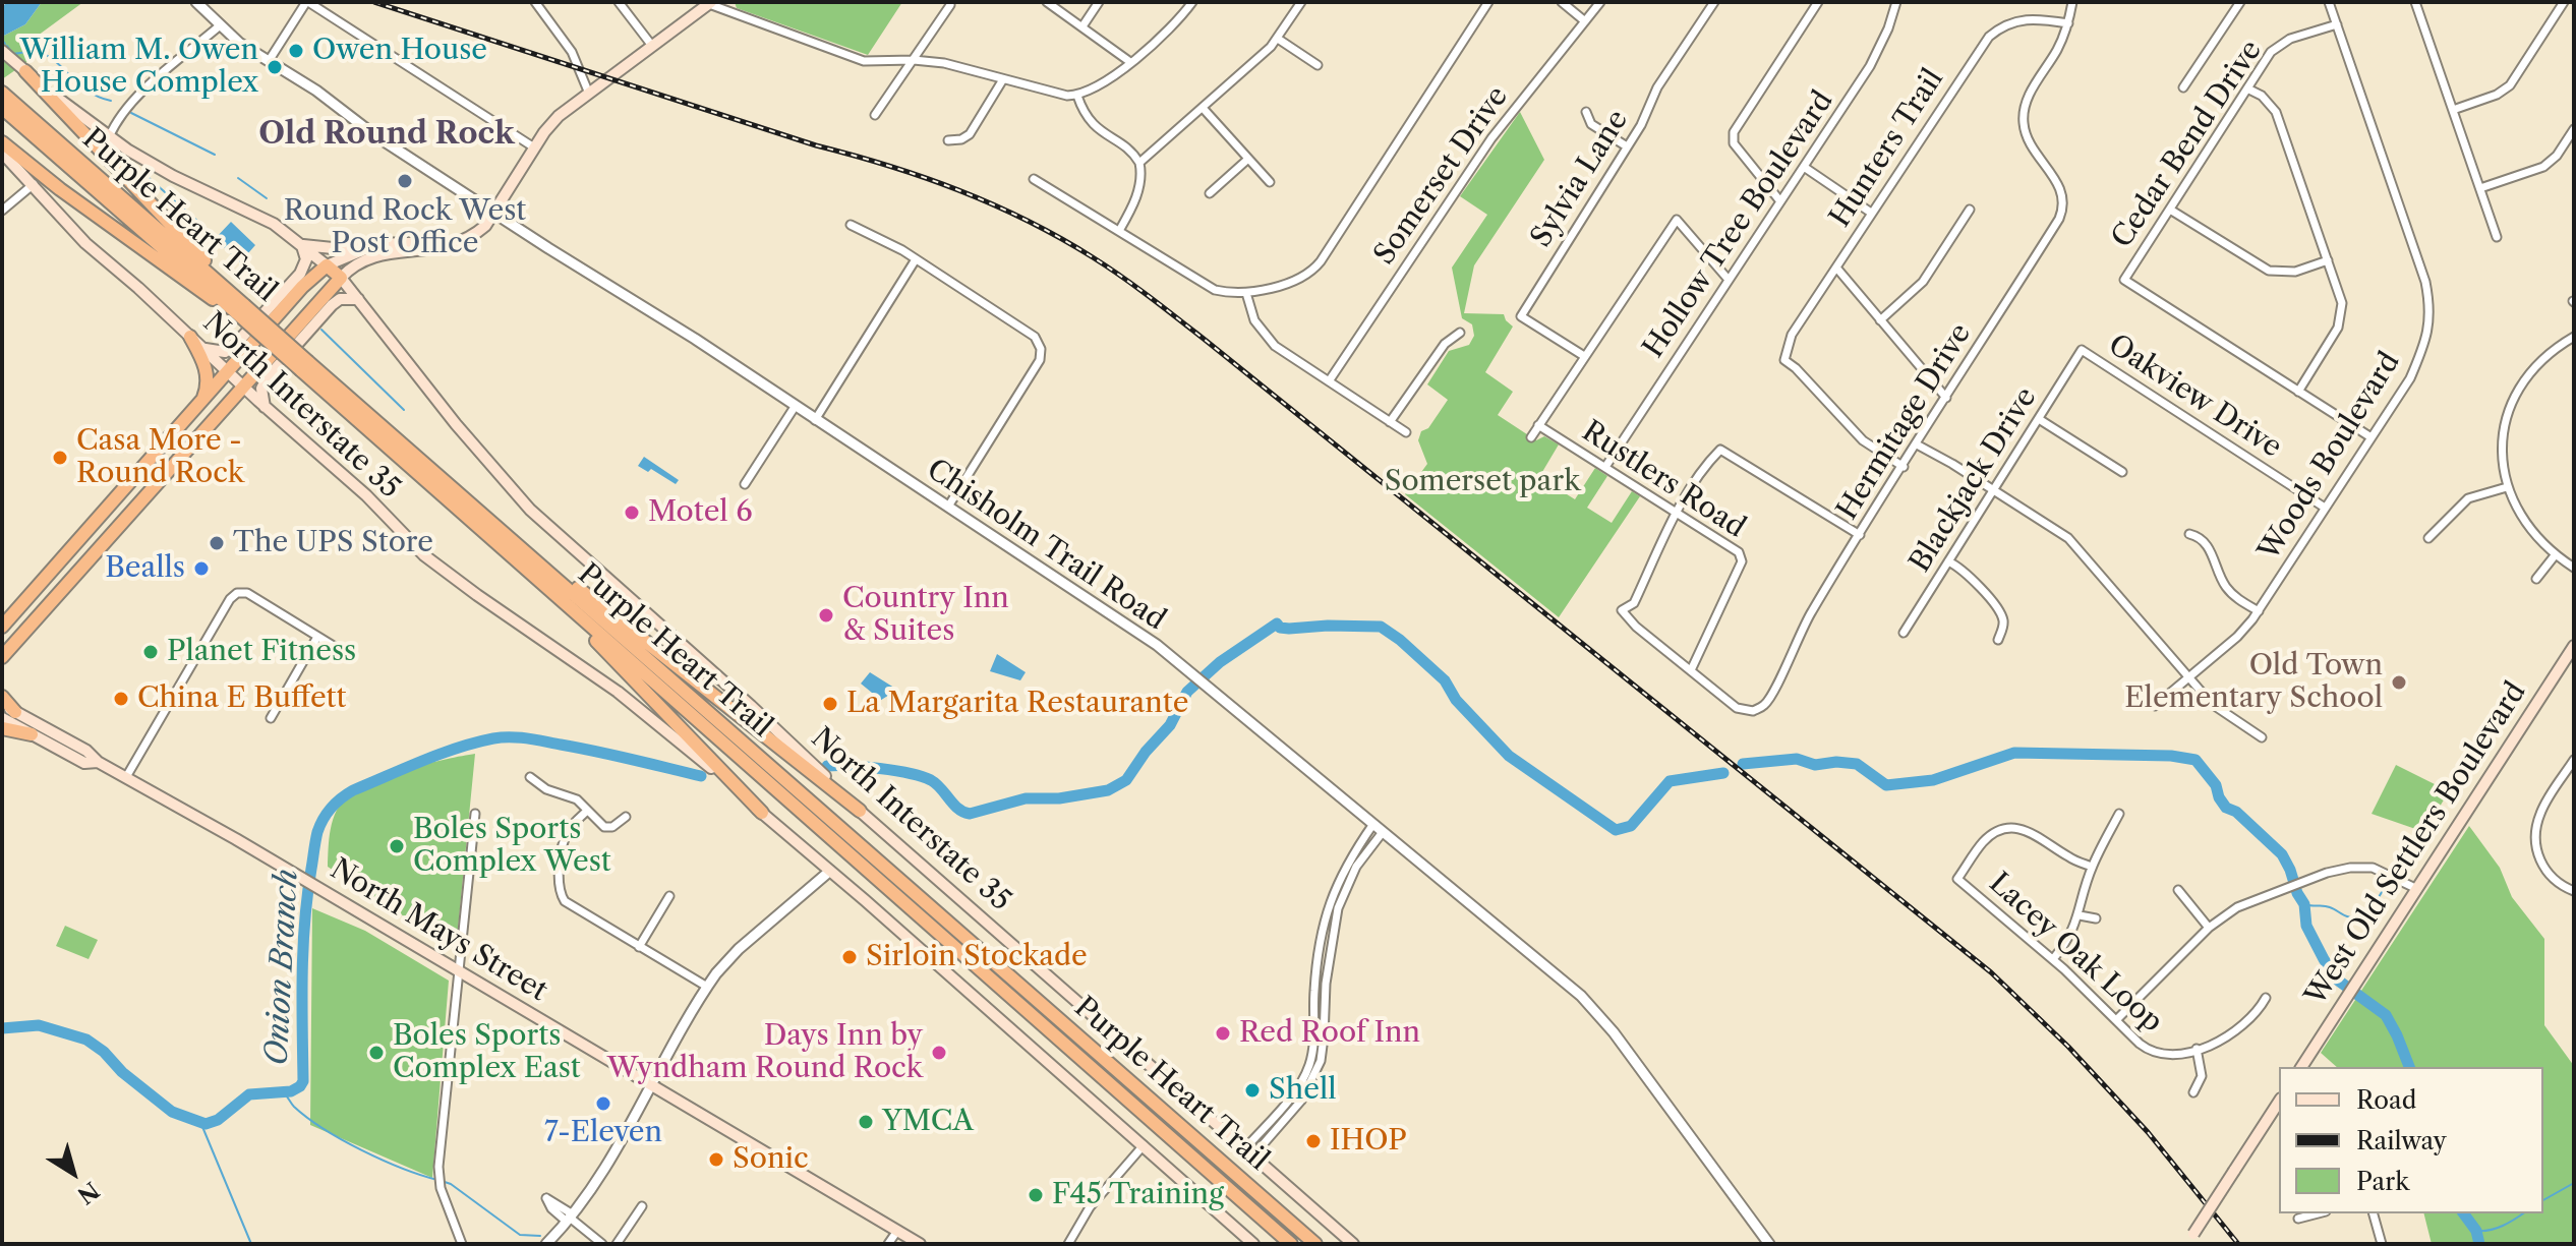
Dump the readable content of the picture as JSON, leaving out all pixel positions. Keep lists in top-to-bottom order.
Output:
{
  "streets": {
    "highway": ["Purple Heart Trail", "North Interstate 35"],
    "main road": ["West Old Settlers Boulevard", "North Mays Street"],
    "street": [
      "Cedar Bend Drive",
      "Hunters Trail",
      "Somerset Drive",
      "Sylvia Lane",
      "Hollow Tree Boulevard",
      "Oakview Drive",
      "Hermitage Drive",
      "Woods Boulevard",
      "Rustlers Road",
      "Blackjack Drive",
      "Chisholm Trail Road",
      "Lacey Oak Loop"
    ]
  },
  "crossings": [
    ["Cedar Bend Drive", "Woods Boulevard"],
    ["Hunters Trail", "Hermitage Drive"],
    ["Hollow Tree Boulevard", "Rustlers Road"],
    ["Oakview Drive", "Woods Boulevard"],
    ["Oakview Drive", "Blackjack Drive"],
    ["Hermitage Drive", "Rustlers Road"]
  ],
  "districts": ["Old Round Rock"],
  "water": ["Onion Branch"],
  "parks": ["Somerset park"],
  "places": [
    "Owen House",
    "William M. Owen House Complex",
    "Round Rock West Post Office",
    "Casa More - Round Rock",
    "Motel 6",
    "The UPS Store",
    "Bealls",
    "Country Inn & Suites",
    "Planet Fitness",
    "Old Town Elementary School",
    "China E Buffett",
    "La Margarita Restaurante",
    "Boles Sports Complex West",
    "Sirloin Stockade",
    "Red Roof Inn",
    "Boles Sports Complex East",
    "Days Inn by Wyndham Round Rock",
    "Shell",
    "7-Eleven",
    "YMCA",
    "IHOP",
    "Sonic",
    "F45 Training"
  ],
  "legend": ["Road", "Railway", "Park"],
  "north": "bottom right"
}
